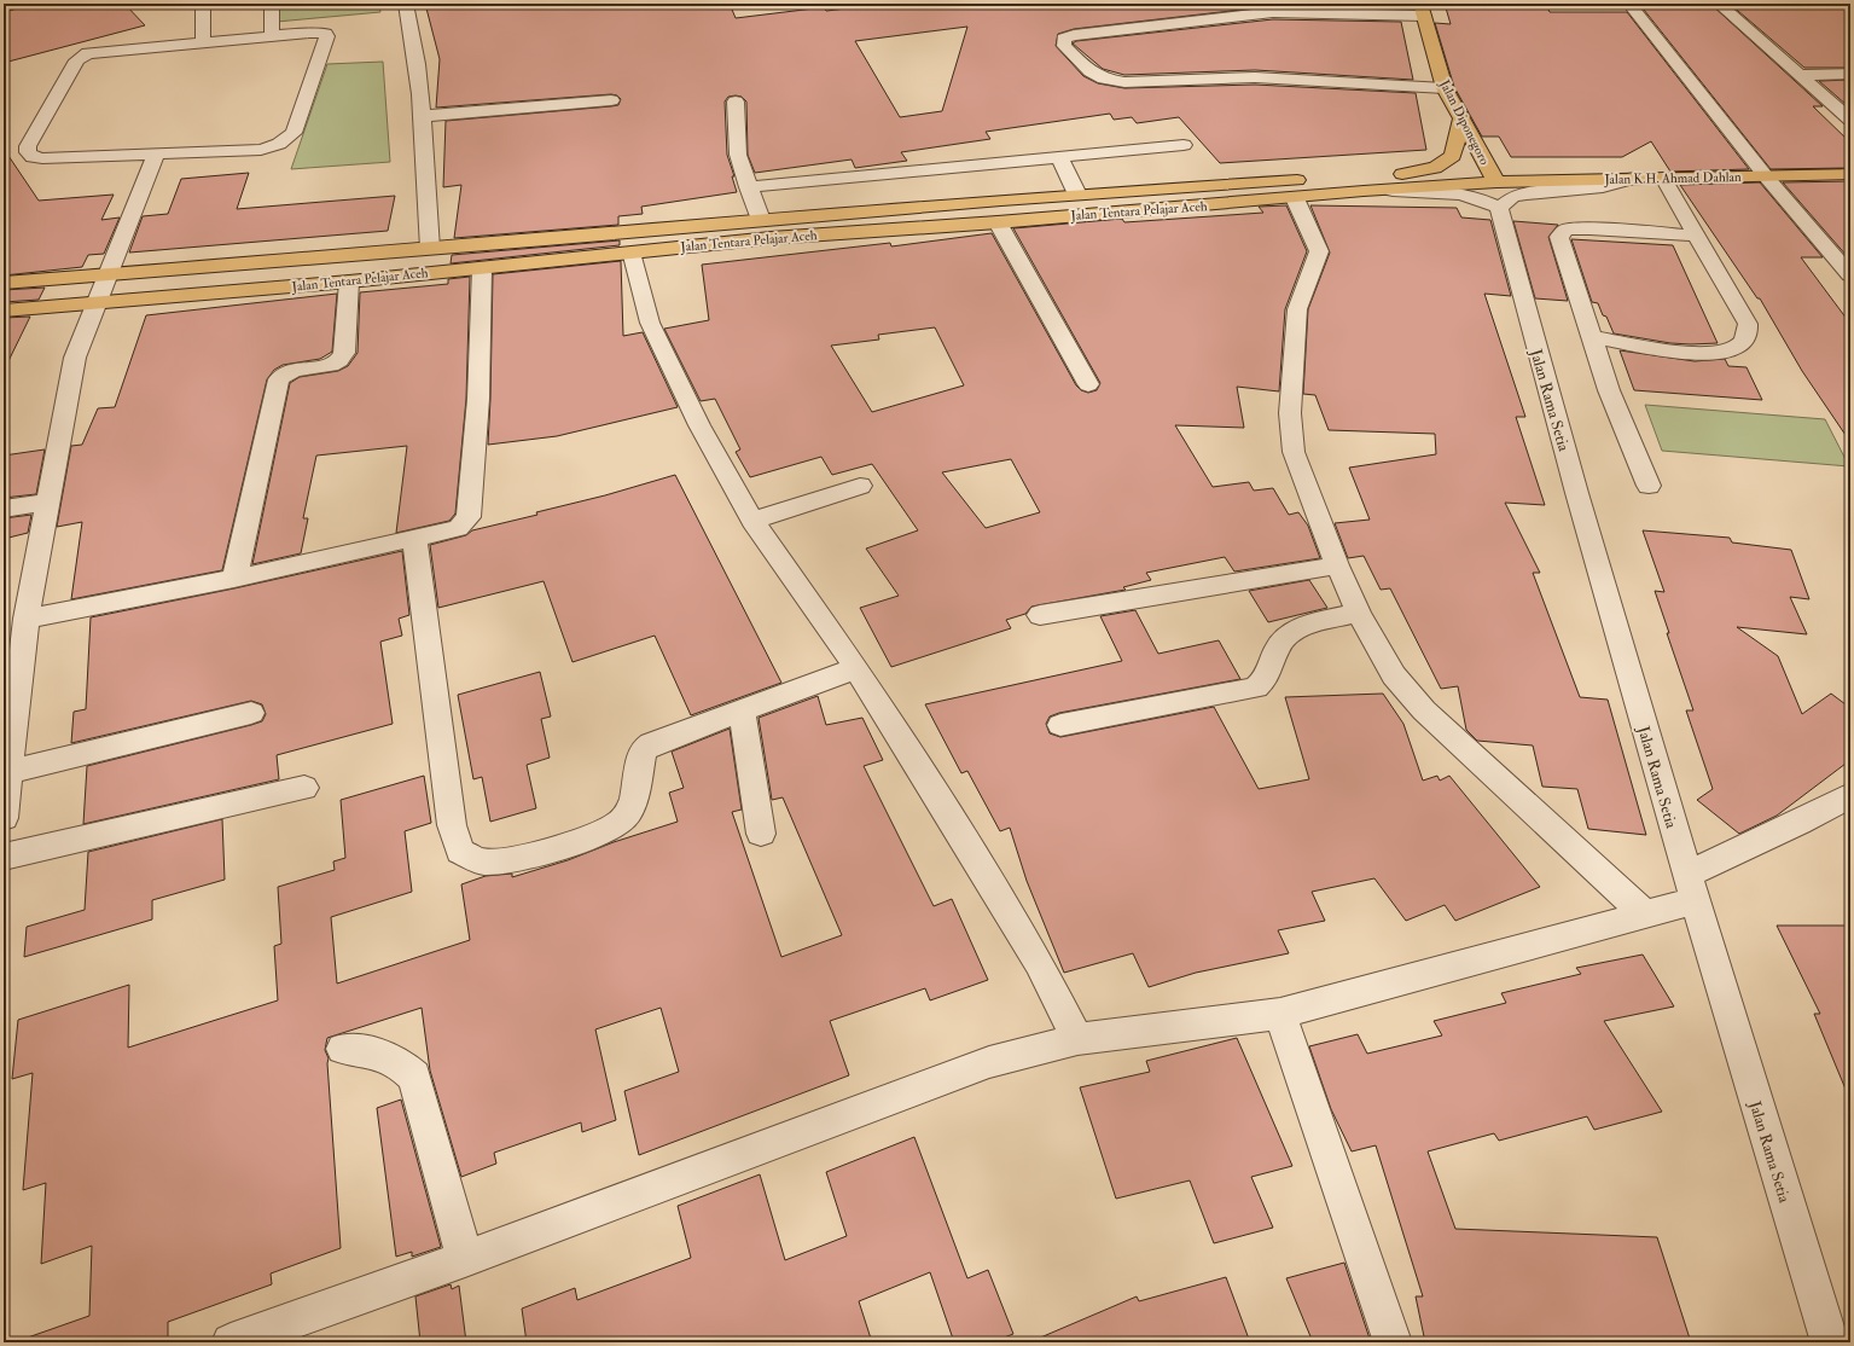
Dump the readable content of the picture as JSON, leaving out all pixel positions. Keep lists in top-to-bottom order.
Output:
{
  "streets": {
    "main road": ["Jalan Diponegoro", "Jalan K.H. Ahmad Dahlan", "Jalan Tentara Pelajar Aceh"],
    "street": ["Jalan Rama Setia"]
  },
  "crossings": [
    ["Jalan Diponegoro", "Jalan K.H. Ahmad Dahlan"],
    ["Jalan Diponegoro", "Jalan Tentara Pelajar Aceh"],
    ["Jalan Diponegoro", "Jalan Rama Setia"],
    ["Jalan K.H. Ahmad Dahlan", "Jalan Tentara Pelajar Aceh"],
    ["Jalan K.H. Ahmad Dahlan", "Jalan Rama Setia"],
    ["Jalan Tentara Pelajar Aceh", "Jalan Rama Setia"]
  ]
}
